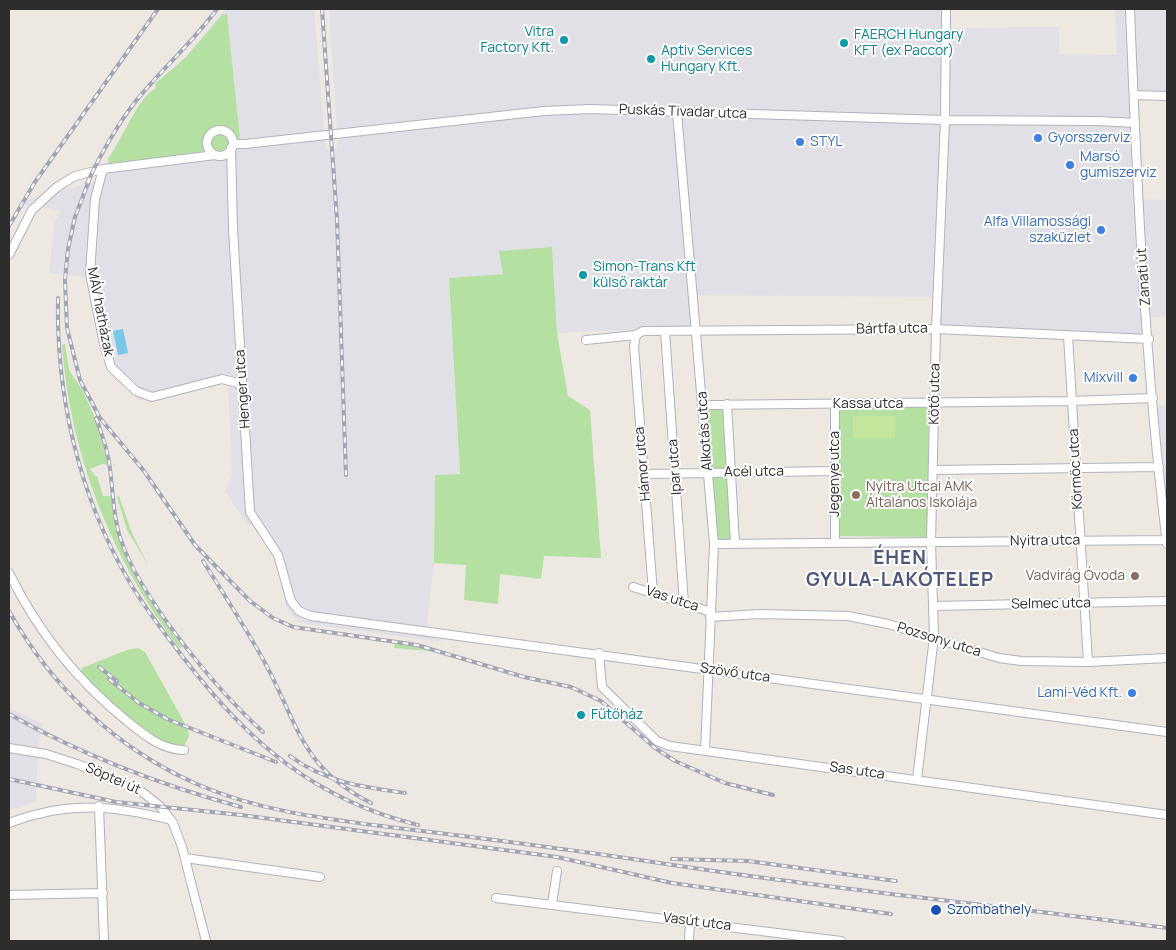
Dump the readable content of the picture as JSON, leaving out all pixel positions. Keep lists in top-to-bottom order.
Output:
{
  "streets": {
    "street": [
      "Puskás Tivadar utca",
      "Zanati út",
      "MÁV hatházak",
      "Bártfa utca",
      "Henger utca",
      "Kötő utca",
      "Kassa utca",
      "Alkotás utca",
      "Hámor utca",
      "Ipar utca",
      "Körmöc utca",
      "Acél utca",
      "Jegenye utca",
      "Nyitra utca",
      "Vas utca",
      "Selmec utca",
      "Pozsony utca",
      "Szövő utca",
      "Sas utca",
      "Söptei út",
      "Vasút utca"
    ]
  },
  "crossings": [
    ["Puskás Tivadar utca", "Zanati út"],
    ["Puskás Tivadar utca", "MÁV hatházak"],
    ["Puskás Tivadar utca", "Henger utca"],
    ["Puskás Tivadar utca", "Kötő utca"],
    ["Puskás Tivadar utca", "Alkotás utca"],
    ["Zanati út", "Bártfa utca"],
    ["Zanati út", "Kassa utca"],
    ["Zanati út", "Nyitra utca"],
    ["MÁV hatházak", "Henger utca"],
    ["Bártfa utca", "Kötő utca"],
    ["Bártfa utca", "Alkotás utca"],
    ["Bártfa utca", "Hámor utca"],
    ["Bártfa utca", "Ipar utca"],
    ["Bártfa utca", "Körmöc utca"],
    ["Henger utca", "Szövő utca"],
    ["Kötő utca", "Kassa utca"],
    ["Kötő utca", "Nyitra utca"],
    ["Kötő utca", "Selmec utca"],
    ["Kötő utca", "Pozsony utca"],
    ["Kötő utca", "Szövő utca"],
    ["Kötő utca", "Sas utca"],
    ["Kassa utca", "Alkotás utca"],
    ["Kassa utca", "Körmöc utca"],
    ["Kassa utca", "Jegenye utca"],
    ["Alkotás utca", "Acél utca"],
    ["Alkotás utca", "Nyitra utca"],
    ["Alkotás utca", "Vas utca"],
    ["Alkotás utca", "Pozsony utca"],
    ["Alkotás utca", "Szövő utca"],
    ["Alkotás utca", "Sas utca"],
    ["Hámor utca", "Acél utca"],
    ["Hámor utca", "Vas utca"],
    ["Ipar utca", "Acél utca"],
    ["Ipar utca", "Vas utca"],
    ["Körmöc utca", "Nyitra utca"],
    ["Körmöc utca", "Selmec utca"],
    ["Körmöc utca", "Pozsony utca"],
    ["Acél utca", "Jegenye utca"],
    ["Jegenye utca", "Nyitra utca"],
    ["Vas utca", "Pozsony utca"],
    ["Szövő utca", "Sas utca"]
  ],
  "districts": ["ÉHEN GYULA-LAKÓTELEP"],
  "places": [
    "Vitra Factory Kft.",
    "FAERCH Hungary KFT (ex Paccor)",
    "Aptiv Services Hungary Kft.",
    "Gyorsszerviz",
    "STYL",
    "Marsó gumiszerviz",
    "Alfa Villamossági szaküzlet",
    "Simon-Trans Kft külső raktár",
    "Mixvill",
    "Nyitra Utcai ÁMK Általános Iskolája",
    "Vadvirág Óvoda",
    "Lami-Véd Kft.",
    "Fűtőház",
    "Szombathely"
  ]
}
